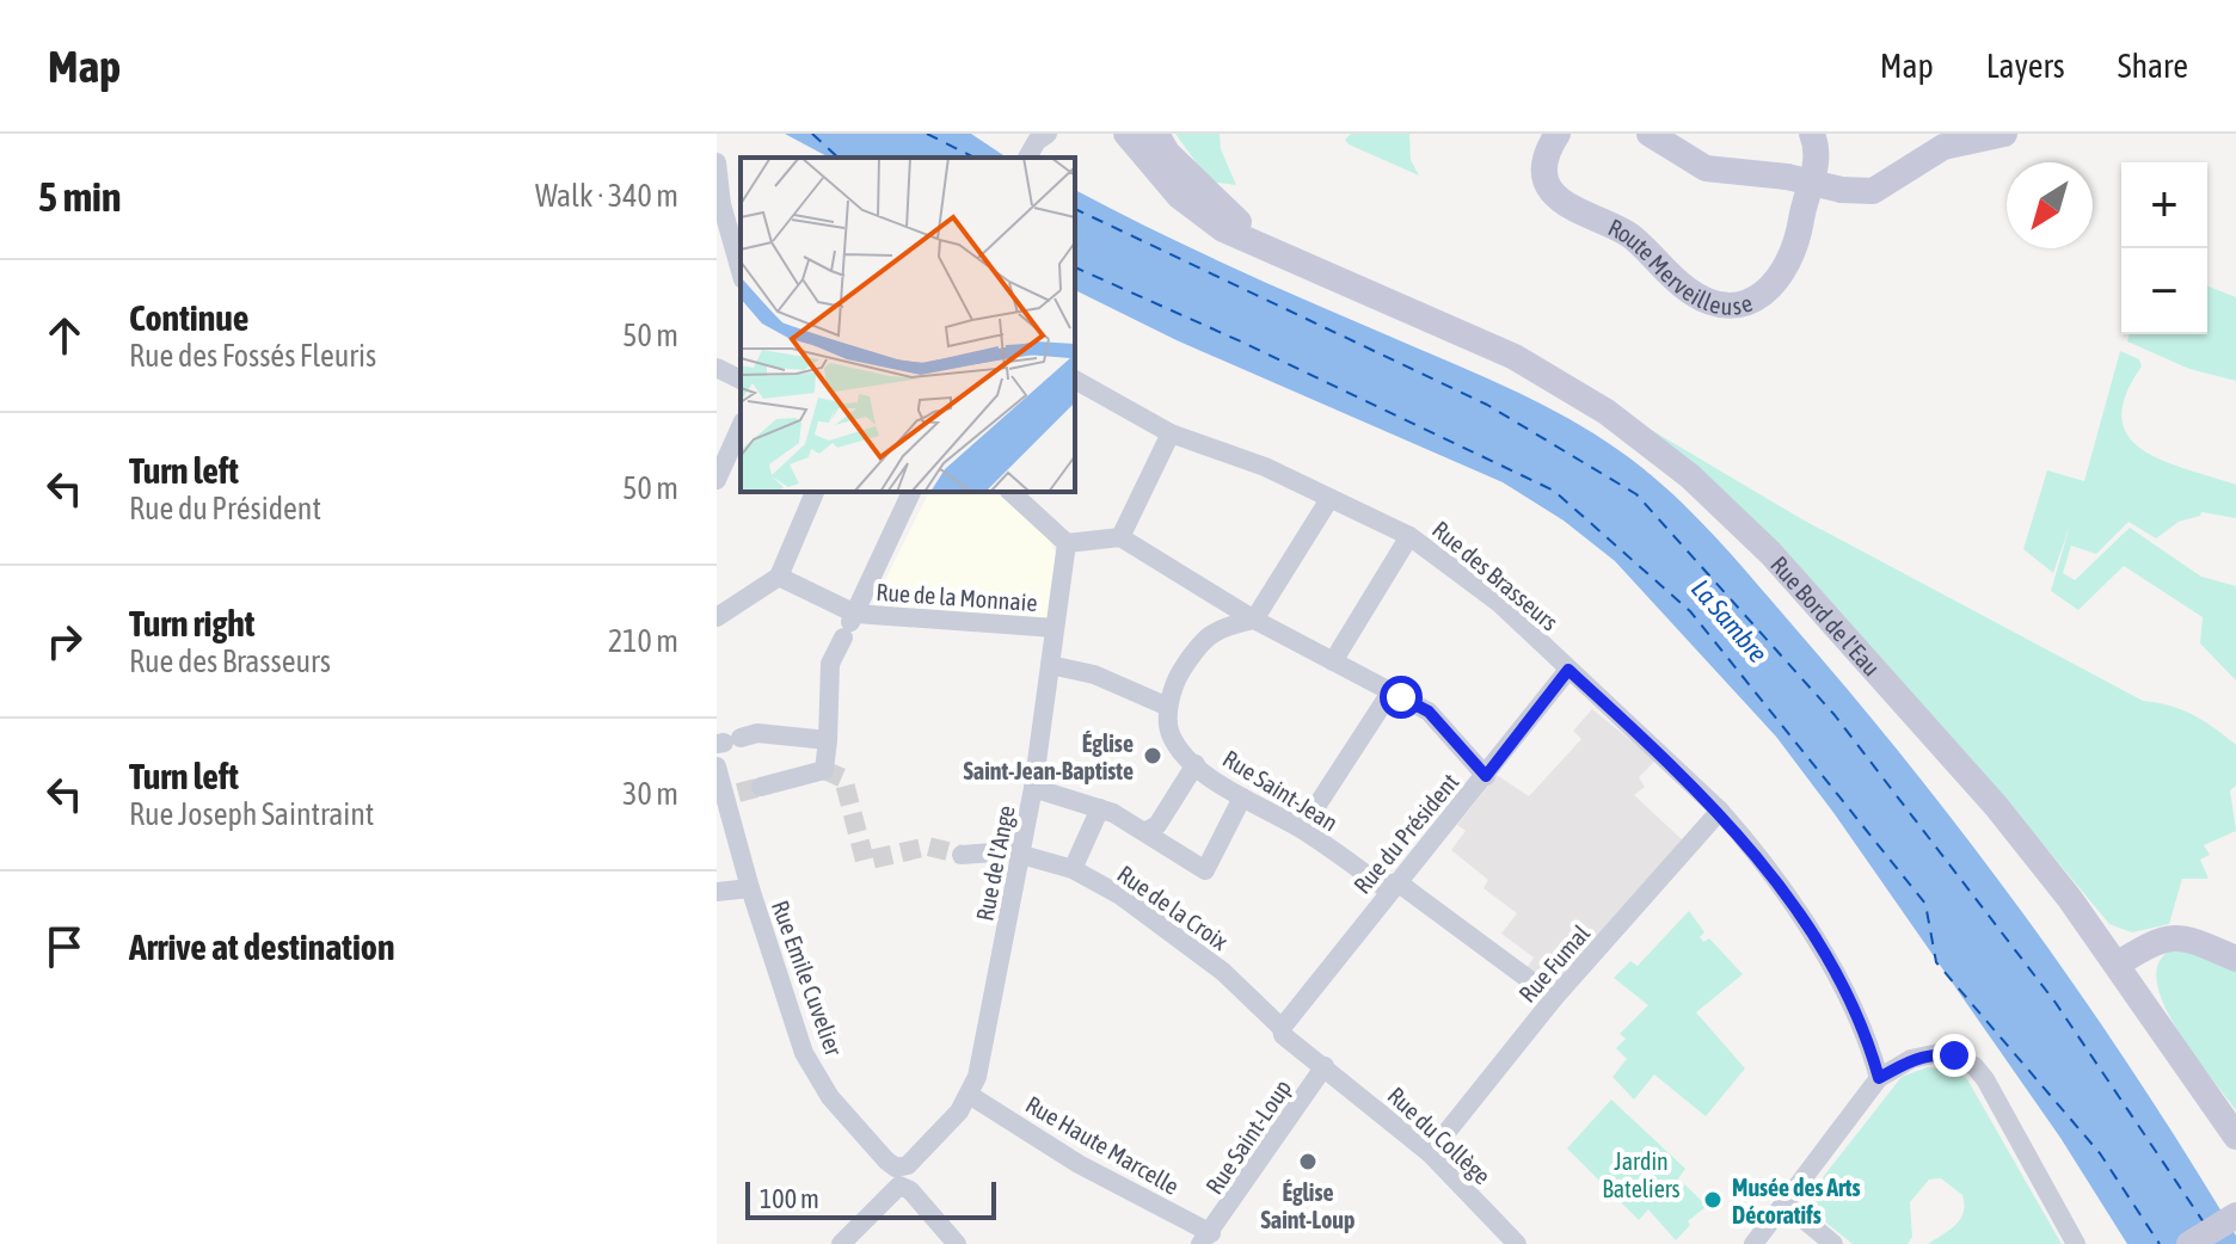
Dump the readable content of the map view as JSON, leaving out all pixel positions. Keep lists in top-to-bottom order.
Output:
{
  "streets": {
    "main road": ["Route Merveilleuse", "Rue Bord de l'Eau"],
    "street": [
      "Rue des Brasseurs",
      "Rue de la Monnaie",
      "Rue Saint-Jean",
      "Rue du Président",
      "Rue de l'Ange",
      "Rue de la Croix",
      "Rue Fumal",
      "Rue Emile Cuvelier",
      "Rue du Collège",
      "Rue Saint-Loup",
      "Rue Haute Marcelle"
    ]
  },
  "crossings": [
    ["Rue des Brasseurs", "Rue du Président"],
    ["Rue des Brasseurs", "Rue Fumal"],
    ["Rue de la Monnaie", "Rue de l'Ange"],
    ["Rue Saint-Jean", "Rue du Président"],
    ["Rue Saint-Jean", "Rue Fumal"],
    ["Rue du Président", "Rue de la Croix"],
    ["Rue de l'Ange", "Rue de la Croix"],
    ["Rue de l'Ange", "Rue Emile Cuvelier"],
    ["Rue de l'Ange", "Rue Haute Marcelle"],
    ["Rue de la Croix", "Rue du Collège"],
    ["Rue de la Croix", "Rue Saint-Loup"],
    ["Rue Fumal", "Rue du Collège"],
    ["Rue du Collège", "Rue Saint-Loup"],
    ["Rue Saint-Loup", "Rue Haute Marcelle"]
  ],
  "water": ["La Sambre"],
  "parks": ["Jardin Bateliers"],
  "places": ["Église Saint-Jean-Baptiste", "Église Saint-Loup", "Musée des Arts Décoratifs"],
  "scale_bar": "100 m",
  "north": "bottom left",
  "page": {
    "header": "Map",
    "nav": ["Map", "Layers", "Share"],
    "heading": ["5 min", "Walk · 340 m"],
    "map_buttons": ["+", "−"],
    "list": [
      ["Continue", "Rue des Fossés Fleuris", "50 m"],
      ["Turn left", "Rue du Président", "50 m"],
      ["Turn right", "Rue des Brasseurs", "210 m"],
      ["Turn left", "Rue Joseph Saintraint", "30 m"],
      "Arrive at destination"
    ],
    "scale": "100 m"
  }
}
